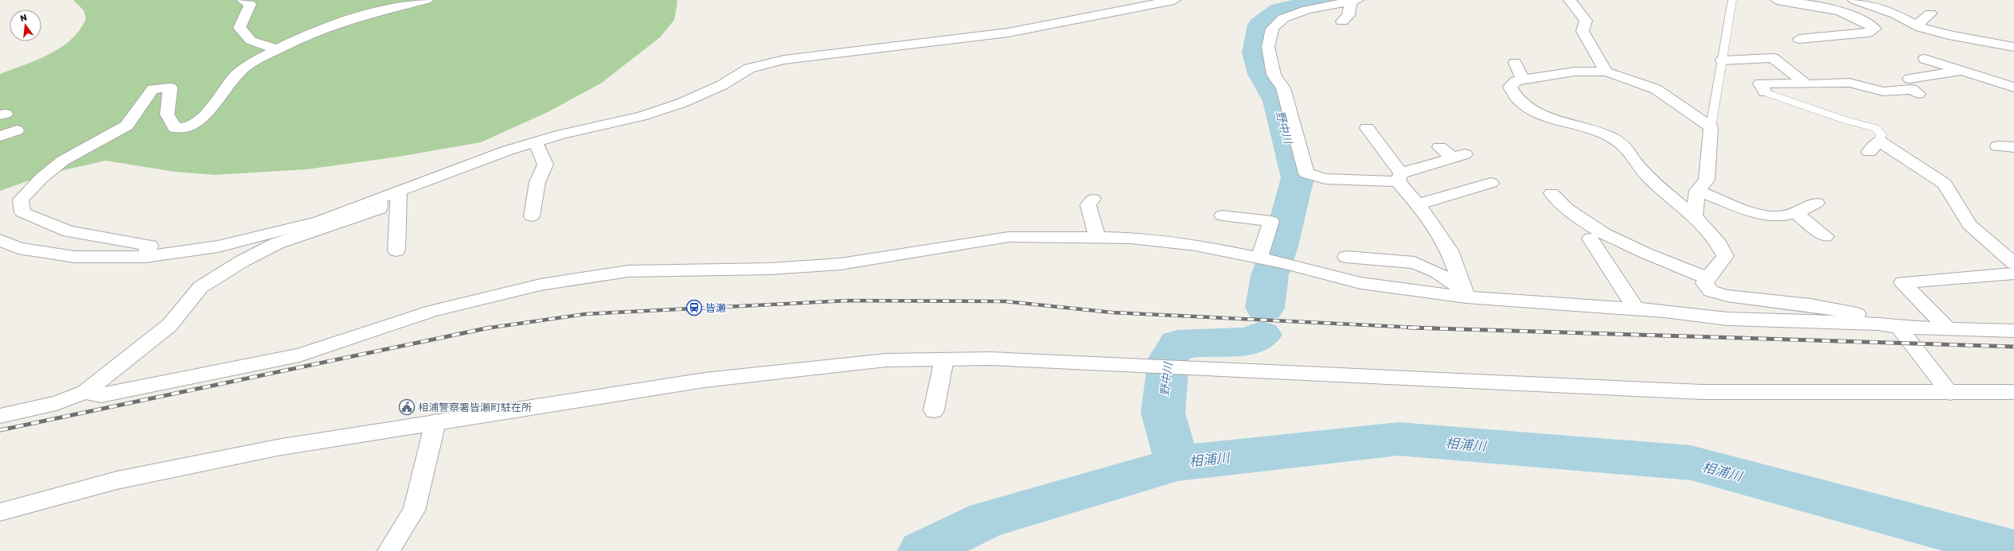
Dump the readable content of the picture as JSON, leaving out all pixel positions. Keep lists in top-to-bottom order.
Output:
{
  "water": ["野中川", "相浦川"],
  "places": {
    "station": ["皆瀬"],
    "public building": ["相浦警察署皆瀬町駐在所"]
  },
  "north": "top"
}
